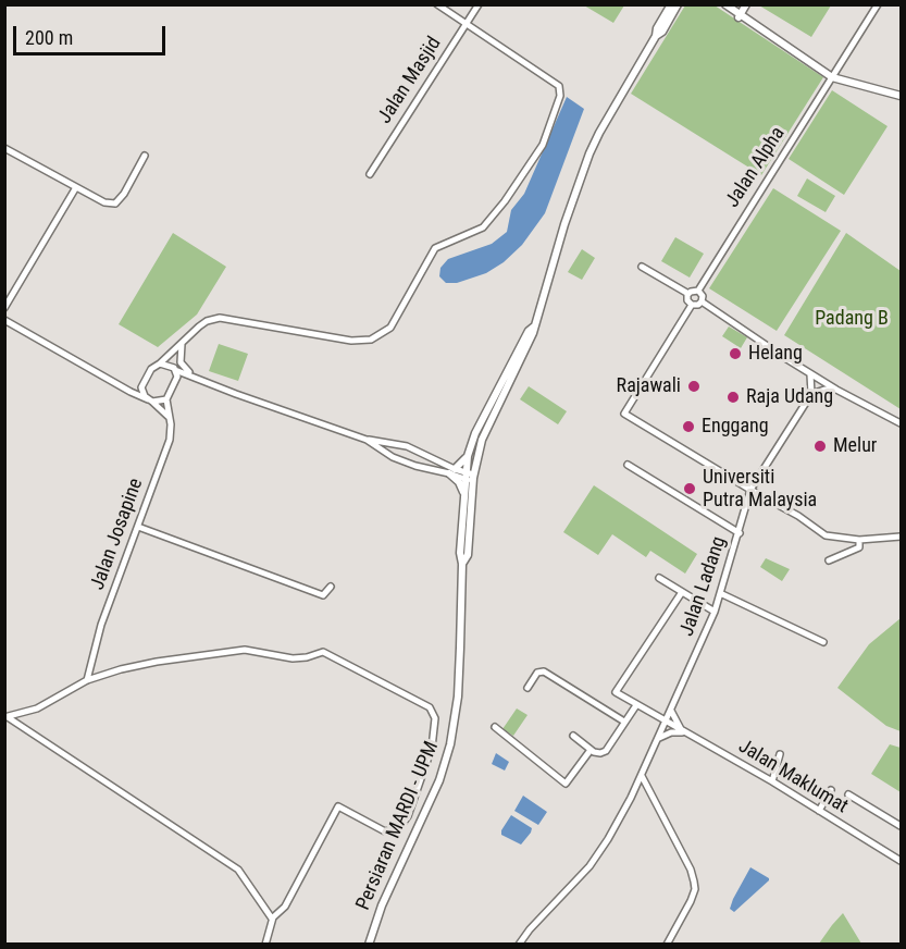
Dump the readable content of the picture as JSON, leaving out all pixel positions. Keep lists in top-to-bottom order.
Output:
{
  "streets": {
    "street": [
      "Jalan Masjid",
      "Jalan Alpha",
      "Jalan Josapine",
      "Jalan Ladang",
      "Jalan Maklumat",
      "Persiaran MARDI - UPM"
    ]
  },
  "crossings": [
    ["Jalan Ladang", "Jalan Maklumat"]
  ],
  "parks": ["Padang B"],
  "places": [
    "Helang",
    "Rajawali",
    "Raja Udang",
    "Enggang",
    "Melur",
    "Universiti Putra Malaysia"
  ],
  "scale_bar": "200 m"
}
